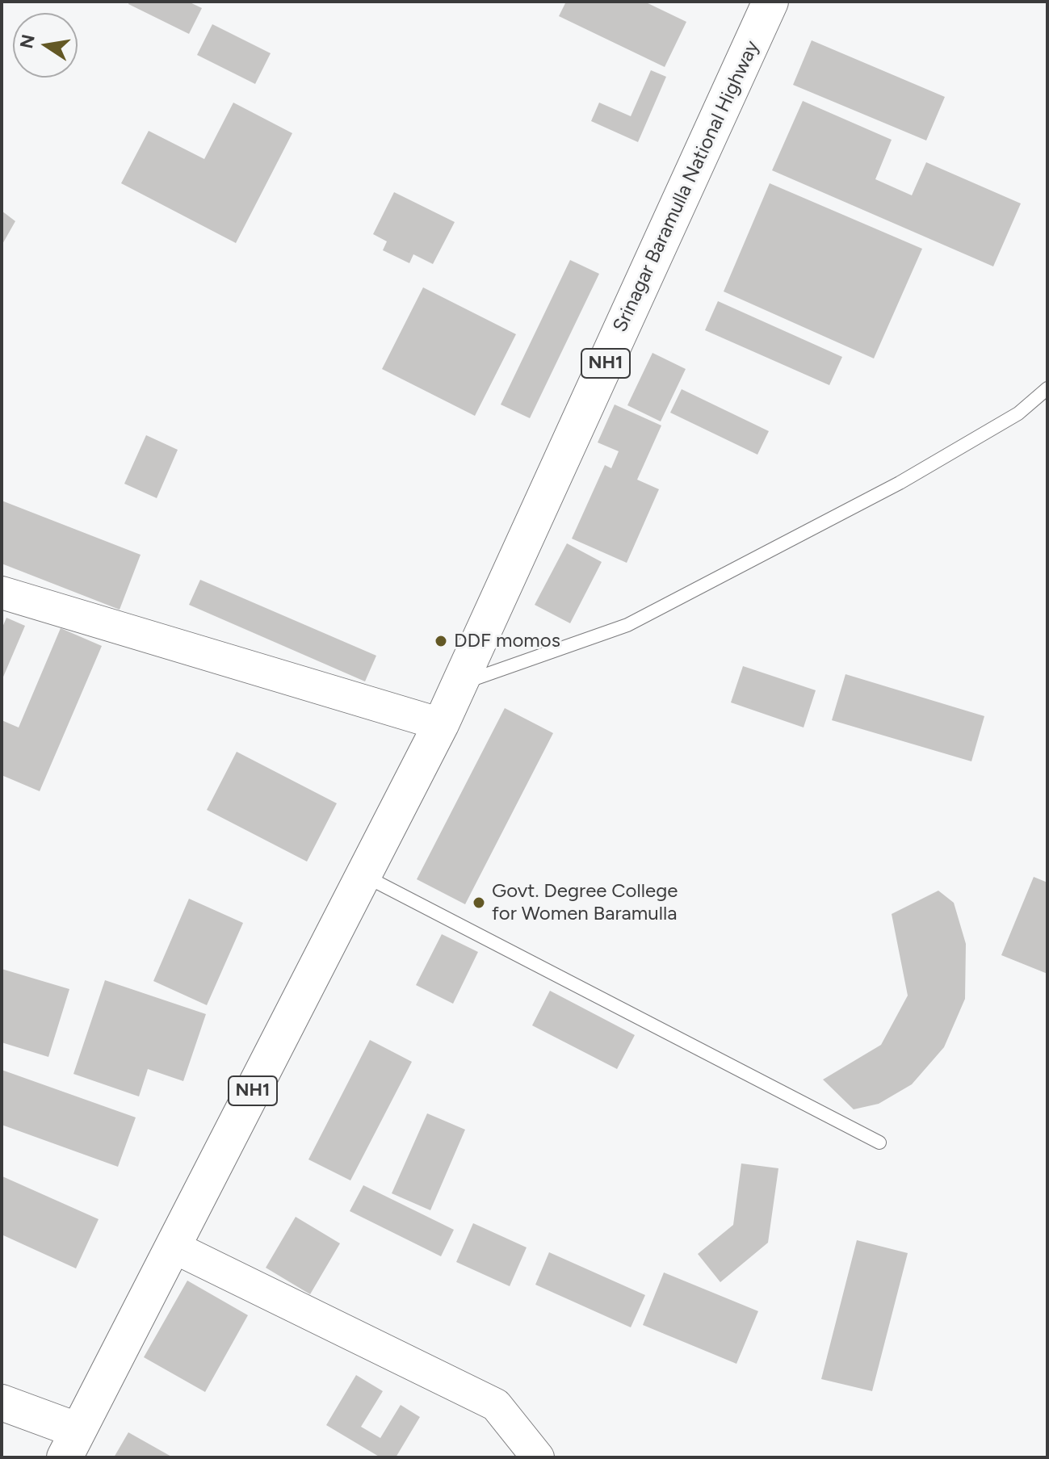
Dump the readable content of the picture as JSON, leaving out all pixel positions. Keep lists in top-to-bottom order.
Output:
{
  "streets": {
    "highway": ["Srinagar Baramulla National Highway", "NH1"]
  },
  "crossings": [
    ["Srinagar Baramulla National Highway", "NH1"]
  ],
  "places": ["DDF momos", "Govt. Degree College for Women Baramulla"],
  "north": "left"
}
